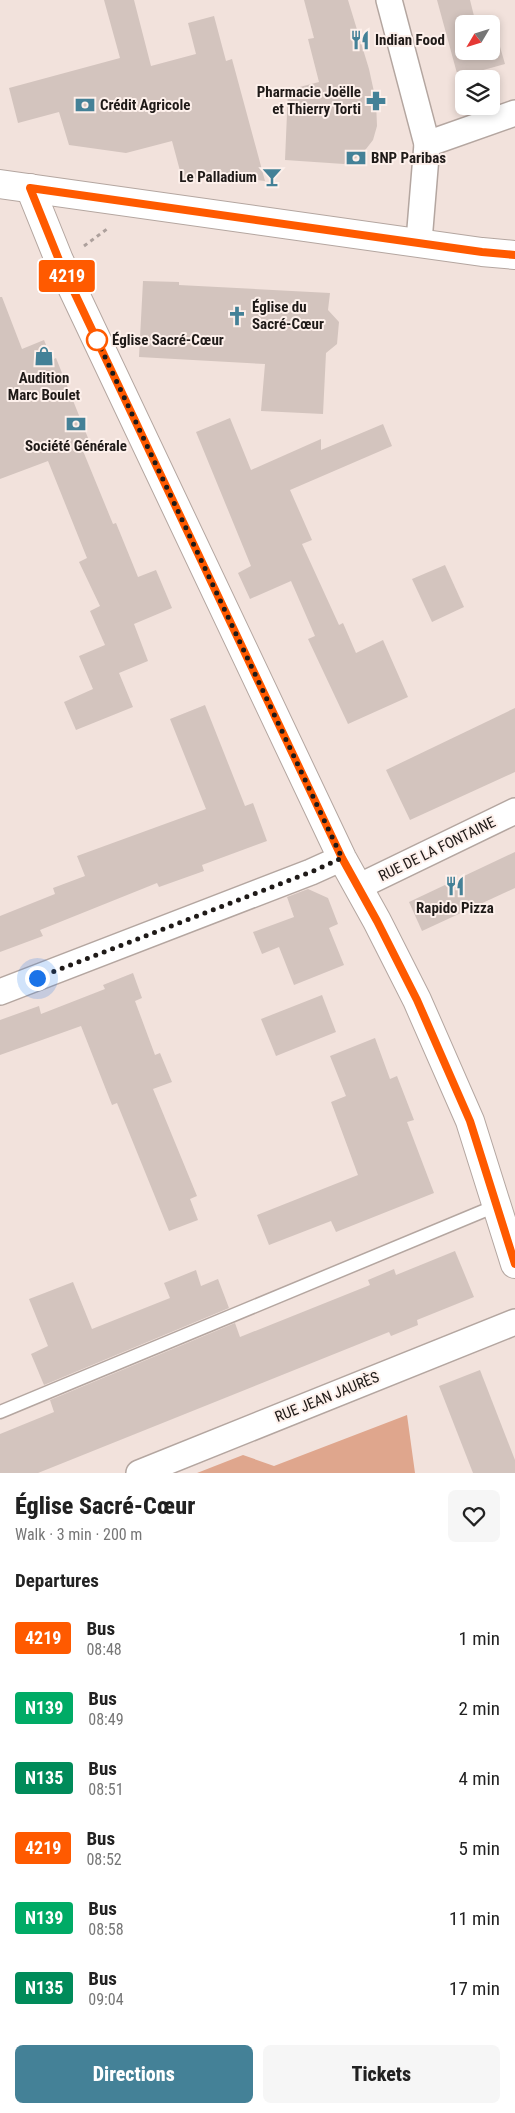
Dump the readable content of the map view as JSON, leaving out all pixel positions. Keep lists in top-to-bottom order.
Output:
{
  "streets": {
    "street": ["RUE DE LA FONTAINE", "RUE JEAN JAURÈS"]
  },
  "places": {
    "restaurant": ["Indian Food", "Rapido Pizza"],
    "pharmacy": ["Pharmacie Joëlle et Thierry Torti"],
    "bank": ["Crédit Agricole", "BNP Paribas", "Société Générale"],
    "bar": ["Le Palladium"],
    "church": ["Église du Sacré-Cœur"],
    "other": ["Église Sacré-Cœur"],
    "shop": ["Audition Marc Boulet"]
  },
  "lines": ["bus line 4219"],
  "north": "bottom left",
  "page": {
    "on_map": "4219",
    "heading": [
      ["Église Sacré-Cœur", "Walk · 3 min · 200 m"],
      "Departures"
    ],
    "list": [
      {
        "mark": "4219",
        "name": "Bus",
        "note": "08:48",
        "value": "1 min"
      },
      {
        "mark": "N139",
        "name": "Bus",
        "note": "08:49",
        "value": "2 min"
      },
      {
        "mark": "N135",
        "name": "Bus",
        "note": "08:51",
        "value": "4 min"
      },
      {
        "mark": "4219",
        "name": "Bus",
        "note": "08:52",
        "value": "5 min"
      },
      {
        "mark": "N139",
        "name": "Bus",
        "note": "08:58",
        "value": "11 min"
      },
      {
        "mark": "N135",
        "name": "Bus",
        "note": "09:04",
        "value": "17 min"
      }
    ],
    "buttons": ["Directions", "Tickets"]
  }
}
